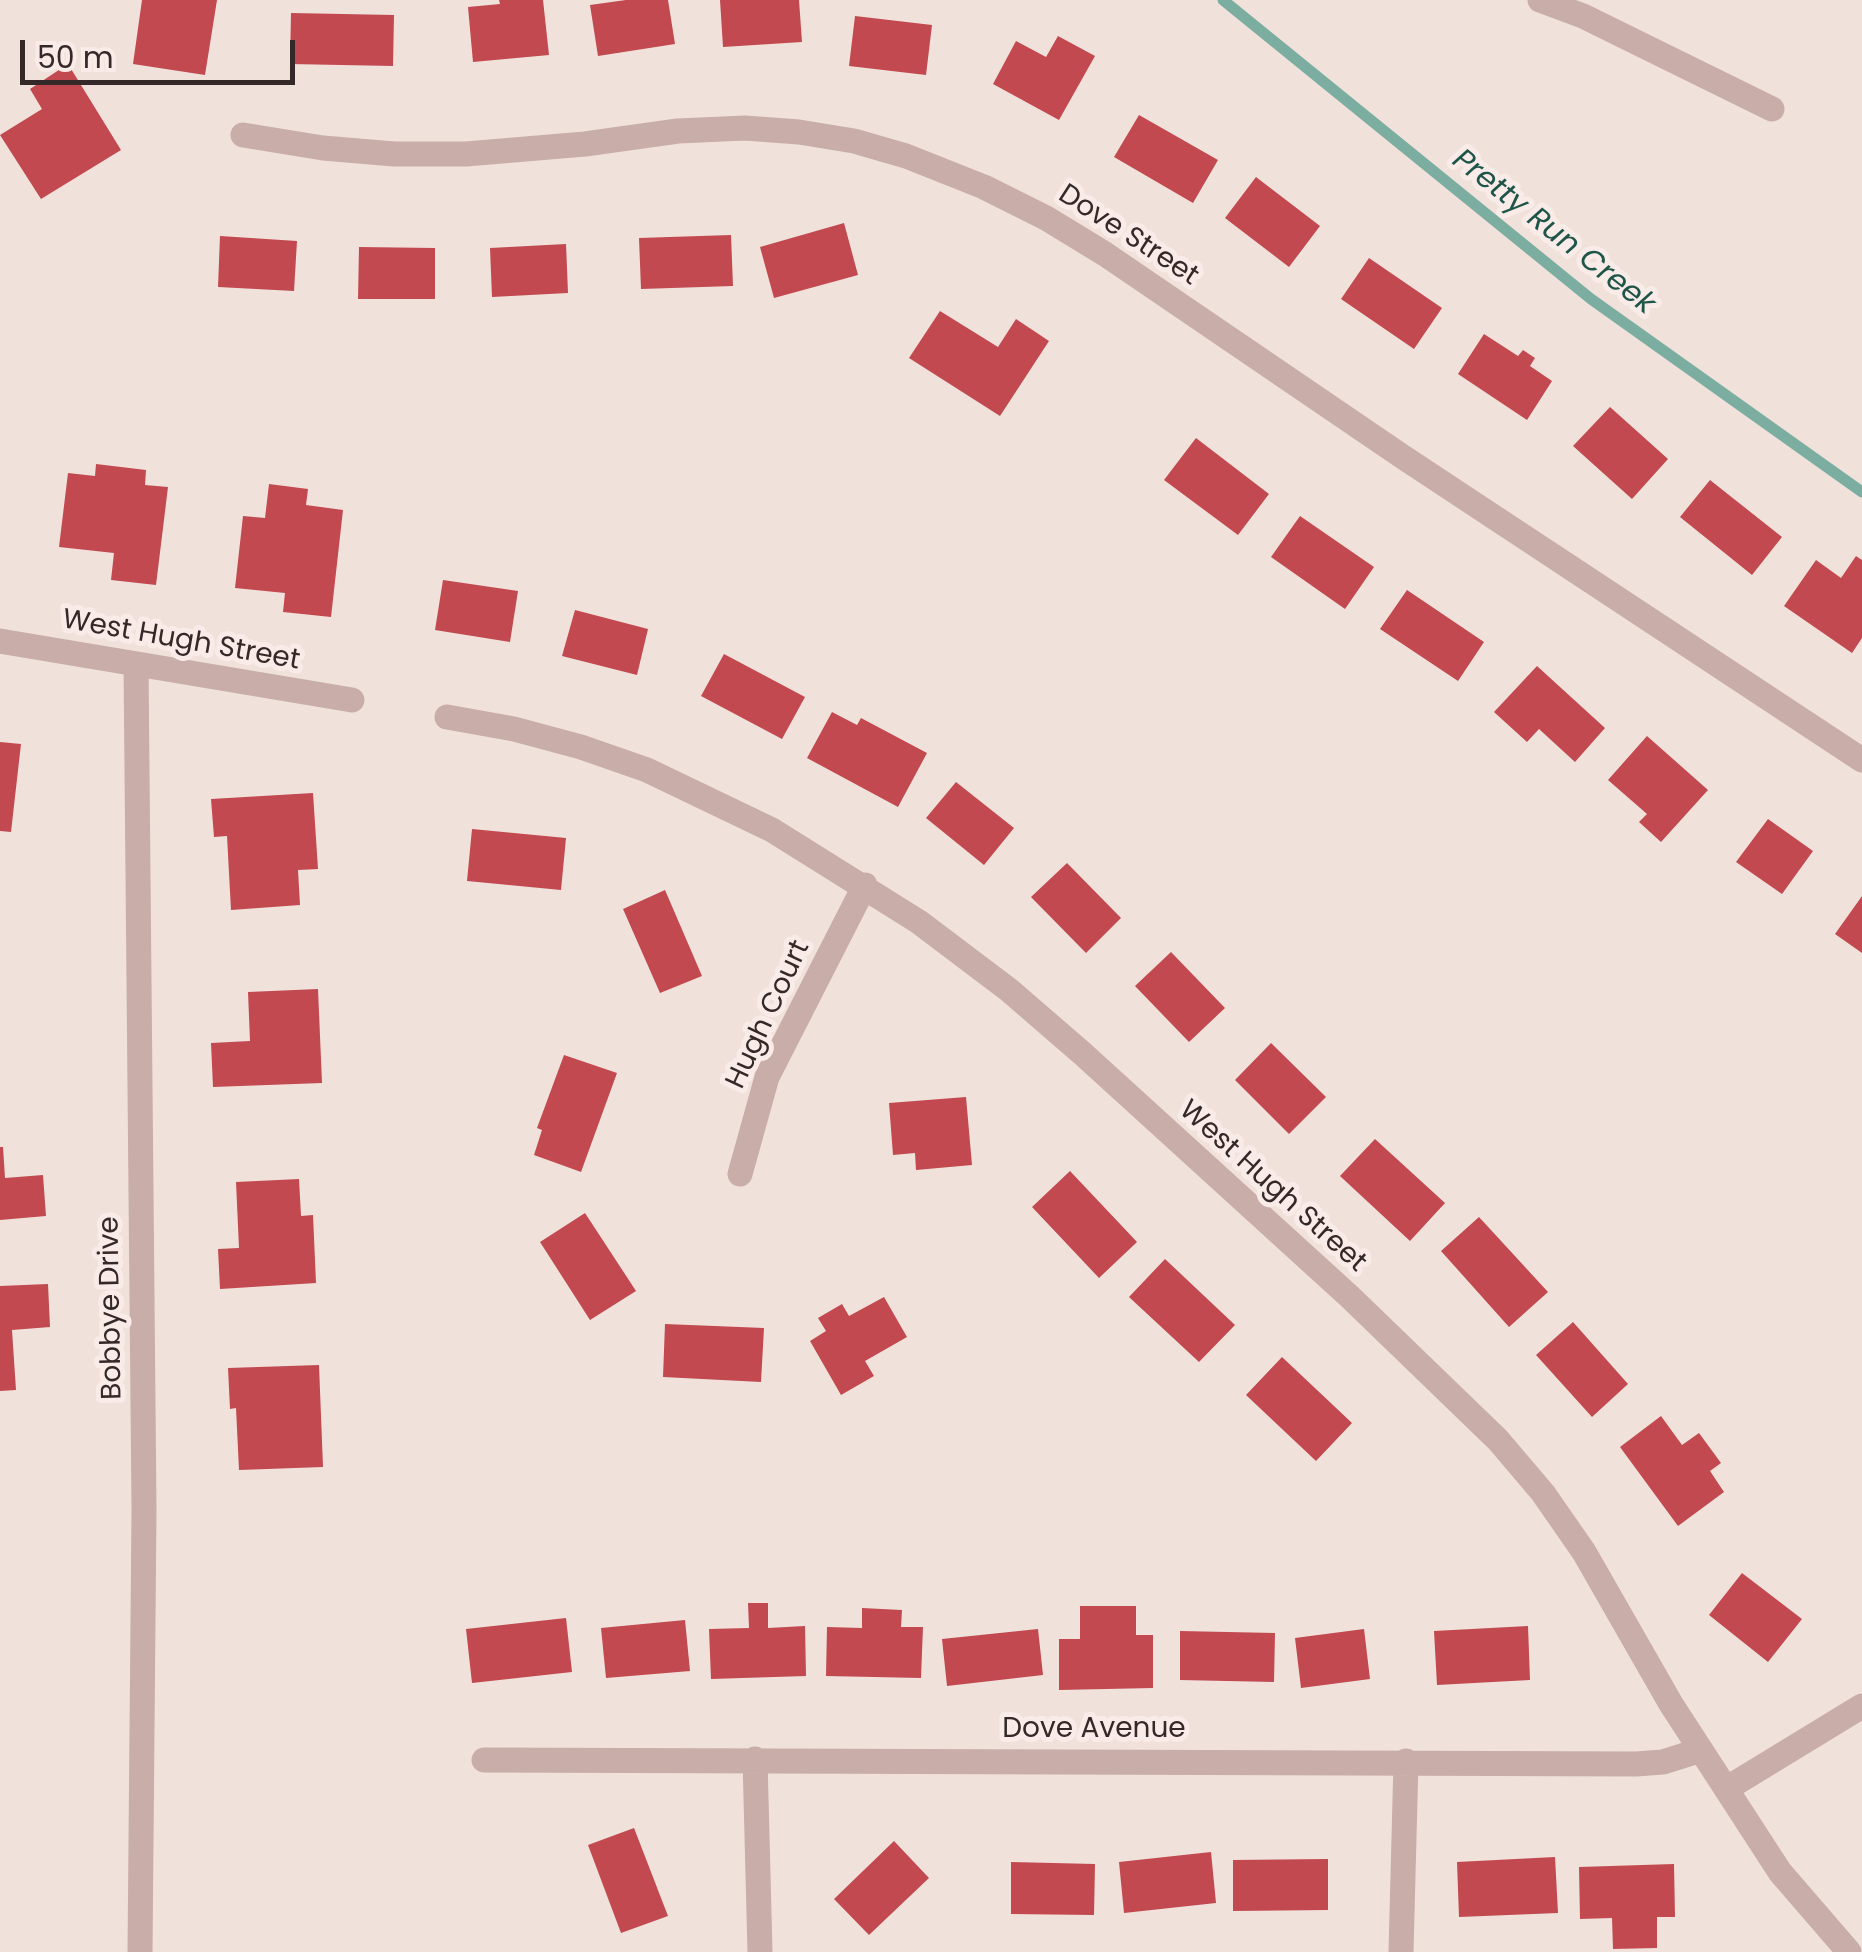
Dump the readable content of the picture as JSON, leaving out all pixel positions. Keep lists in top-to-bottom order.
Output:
{
  "streets": {
    "street": [
      "Dove Street",
      "West Hugh Street",
      "Hugh Court",
      "Bobbye Drive",
      "Dove Avenue"
    ]
  },
  "crossings": [
    ["West Hugh Street", "Hugh Court"],
    ["West Hugh Street", "Bobbye Drive"],
    ["West Hugh Street", "Dove Avenue"]
  ],
  "water": ["Pretty Run Creek"],
  "scale_bar": "50 m"
}
